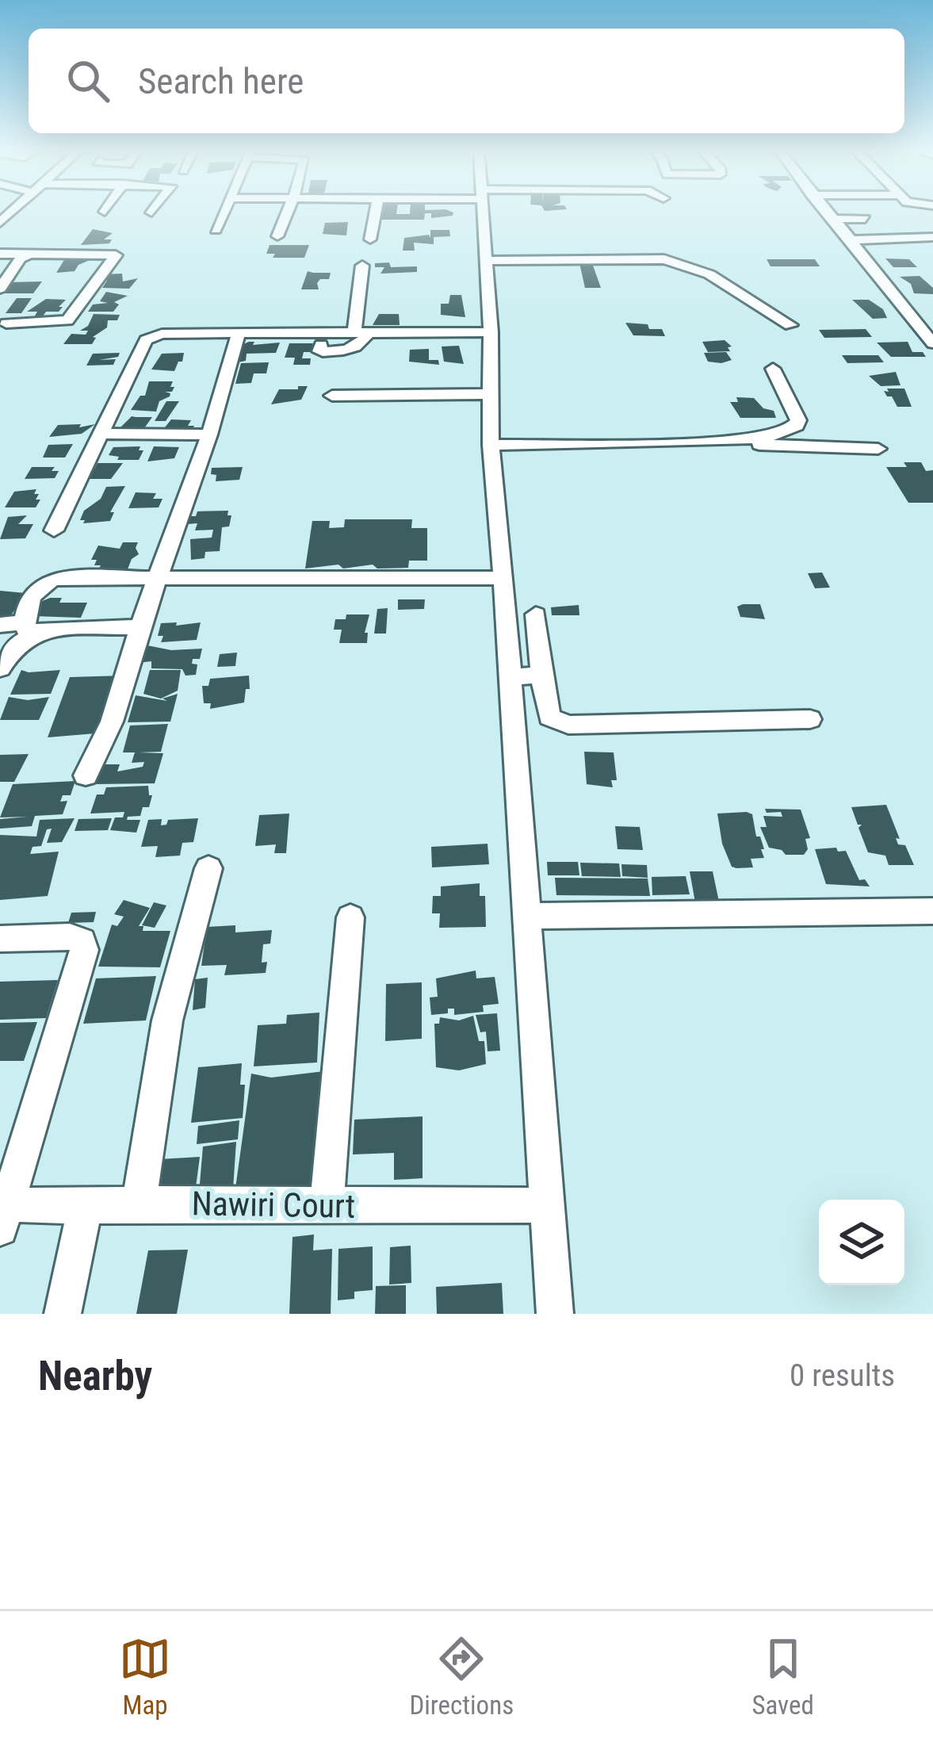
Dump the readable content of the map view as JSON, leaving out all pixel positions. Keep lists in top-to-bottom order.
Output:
{
  "streets": {
    "street": ["Nawiri Court"]
  },
  "page": {
    "search": "Search here",
    "heading": ["Nearby", "0 results"],
    "nav": ["Map", "Directions", "Saved"]
  }
}
